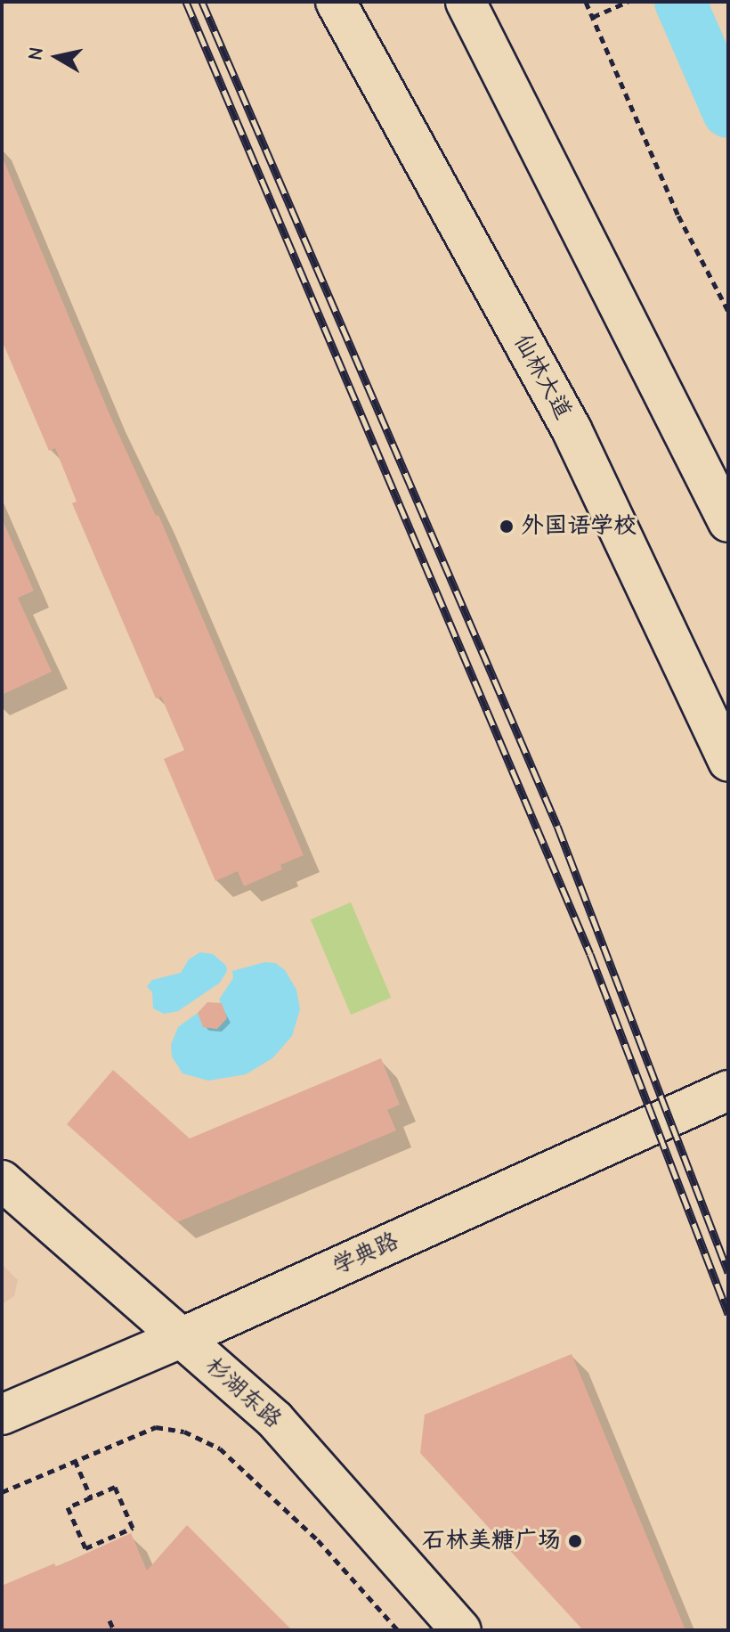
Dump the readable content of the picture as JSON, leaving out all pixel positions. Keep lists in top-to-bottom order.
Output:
{
  "streets": {
    "street": ["仙林大道", "学典路", "杉湖东路"]
  },
  "crossings": [
    ["学典路", "杉湖东路"]
  ],
  "places": ["外国语学校", "石林美糖广场"],
  "north": "left"
}
